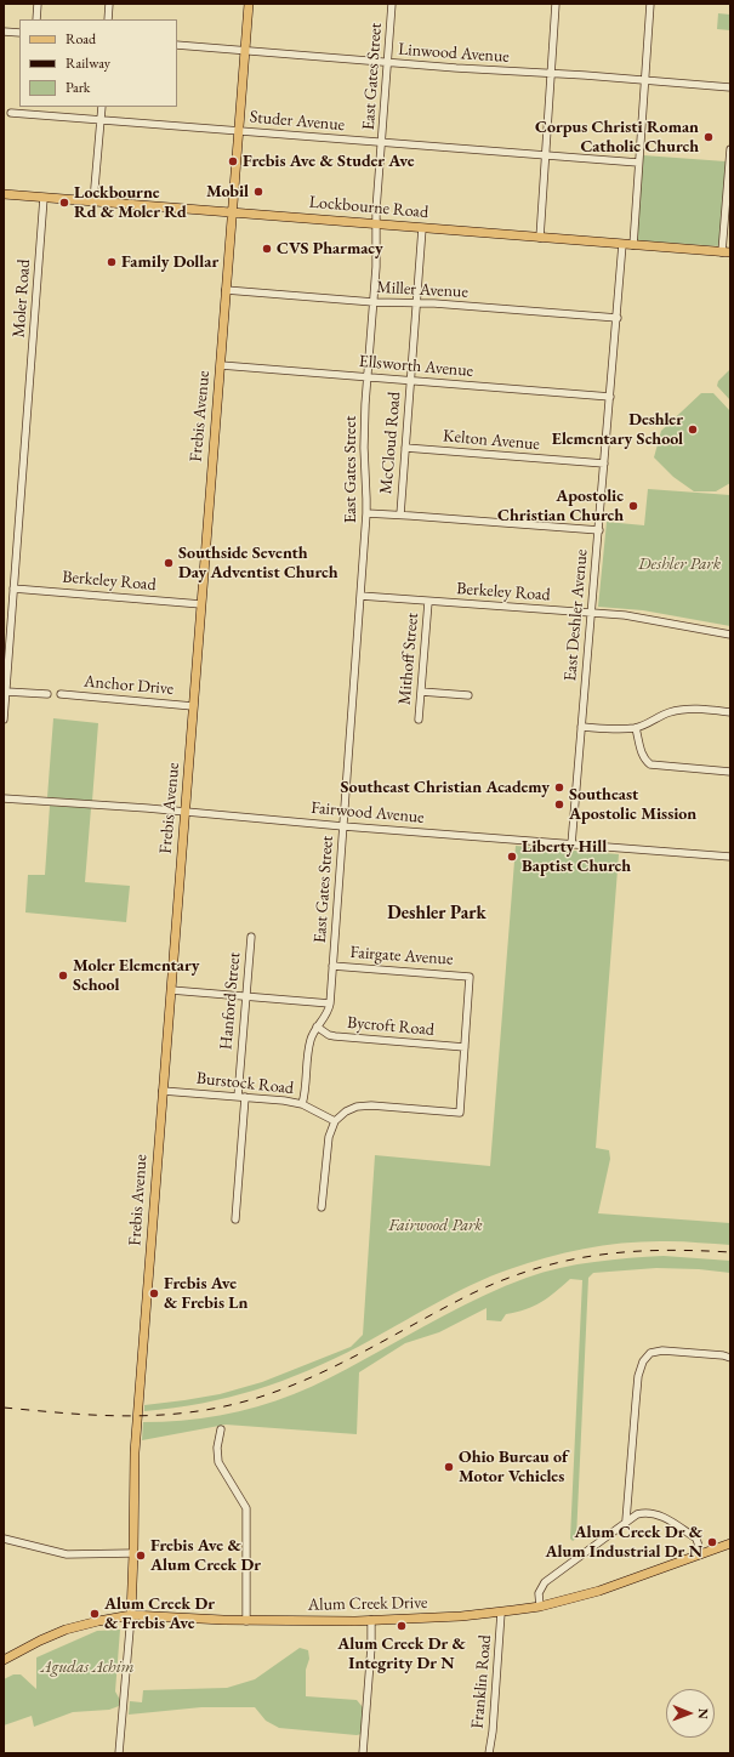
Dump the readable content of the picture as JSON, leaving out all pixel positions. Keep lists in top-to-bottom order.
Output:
{
  "streets": {
    "main road": ["Lockbourne Road", "Frebis Avenue", "Alum Creek Drive"],
    "street": [
      "Linwood Avenue",
      "East Gates Street",
      "Studer Avenue",
      "Miller Avenue",
      "Moler Road",
      "Ellsworth Avenue",
      "Kelton Avenue",
      "McCloud Road",
      "Berkeley Road",
      "East Deshler Avenue",
      "Mithoff Street",
      "Anchor Drive",
      "Fairwood Avenue",
      "Fairgate Avenue",
      "Hanford Street",
      "Bycroft Road",
      "Burstock Road",
      "Franklin Road"
    ]
  },
  "crossings": [
    ["Linwood Avenue", "East Gates Street"],
    ["Linwood Avenue", "Frebis Avenue"],
    ["East Gates Street", "Studer Avenue"],
    ["East Gates Street", "Lockbourne Road"],
    ["East Gates Street", "Miller Avenue"],
    ["East Gates Street", "Ellsworth Avenue"],
    ["East Gates Street", "Berkeley Road"],
    ["East Gates Street", "Fairwood Avenue"],
    ["East Gates Street", "Fairgate Avenue"],
    ["East Gates Street", "Bycroft Road"],
    ["East Gates Street", "Burstock Road"],
    ["Studer Avenue", "Frebis Avenue"],
    ["Lockbourne Road", "Moler Road"],
    ["Lockbourne Road", "Frebis Avenue"],
    ["Lockbourne Road", "McCloud Road"],
    ["Lockbourne Road", "East Deshler Avenue"],
    ["Miller Avenue", "Frebis Avenue"],
    ["Miller Avenue", "McCloud Road"],
    ["Miller Avenue", "East Deshler Avenue"],
    ["Moler Road", "Berkeley Road"],
    ["Ellsworth Avenue", "Frebis Avenue"],
    ["Ellsworth Avenue", "McCloud Road"],
    ["Ellsworth Avenue", "East Deshler Avenue"],
    ["Frebis Avenue", "Berkeley Road"],
    ["Frebis Avenue", "Anchor Drive"],
    ["Frebis Avenue", "Fairwood Avenue"],
    ["Frebis Avenue", "Burstock Road"],
    ["Frebis Avenue", "Alum Creek Drive"],
    ["Kelton Avenue", "McCloud Road"],
    ["Kelton Avenue", "East Deshler Avenue"],
    ["Berkeley Road", "East Deshler Avenue"],
    ["Berkeley Road", "Mithoff Street"],
    ["East Deshler Avenue", "Fairwood Avenue"],
    ["Fairgate Avenue", "Bycroft Road"],
    ["Hanford Street", "Burstock Road"],
    ["Alum Creek Drive", "Franklin Road"]
  ],
  "districts": ["Deshler Park"],
  "parks": ["Deshler Park", "Fairwood Park", "Agudas Achim"],
  "places": [
    "Corpus Christi Roman Catholic Church",
    "Frebis Ave & Studer Ave",
    "Mobil",
    "Lockbourne Rd & Moler Rd",
    "CVS Pharmacy",
    "Family Dollar",
    "Deshler Elementary School",
    "Apostolic Christian Church",
    "Southside Seventh Day Adventist Church",
    "Southeast Christian Academy",
    "Southeast Apostolic Mission",
    "Liberty Hill Baptist Church",
    "Moler Elementary School",
    "Frebis Ave & Frebis Ln",
    "Ohio Bureau of Motor Vehicles",
    "Alum Creek Dr & Alum Industrial Dr N",
    "Frebis Ave & Alum Creek Dr",
    "Alum Creek Dr & Frebis Ave",
    "Alum Creek Dr & Integrity Dr N"
  ],
  "legend": ["Road", "Railway", "Park"],
  "north": "right"
}
